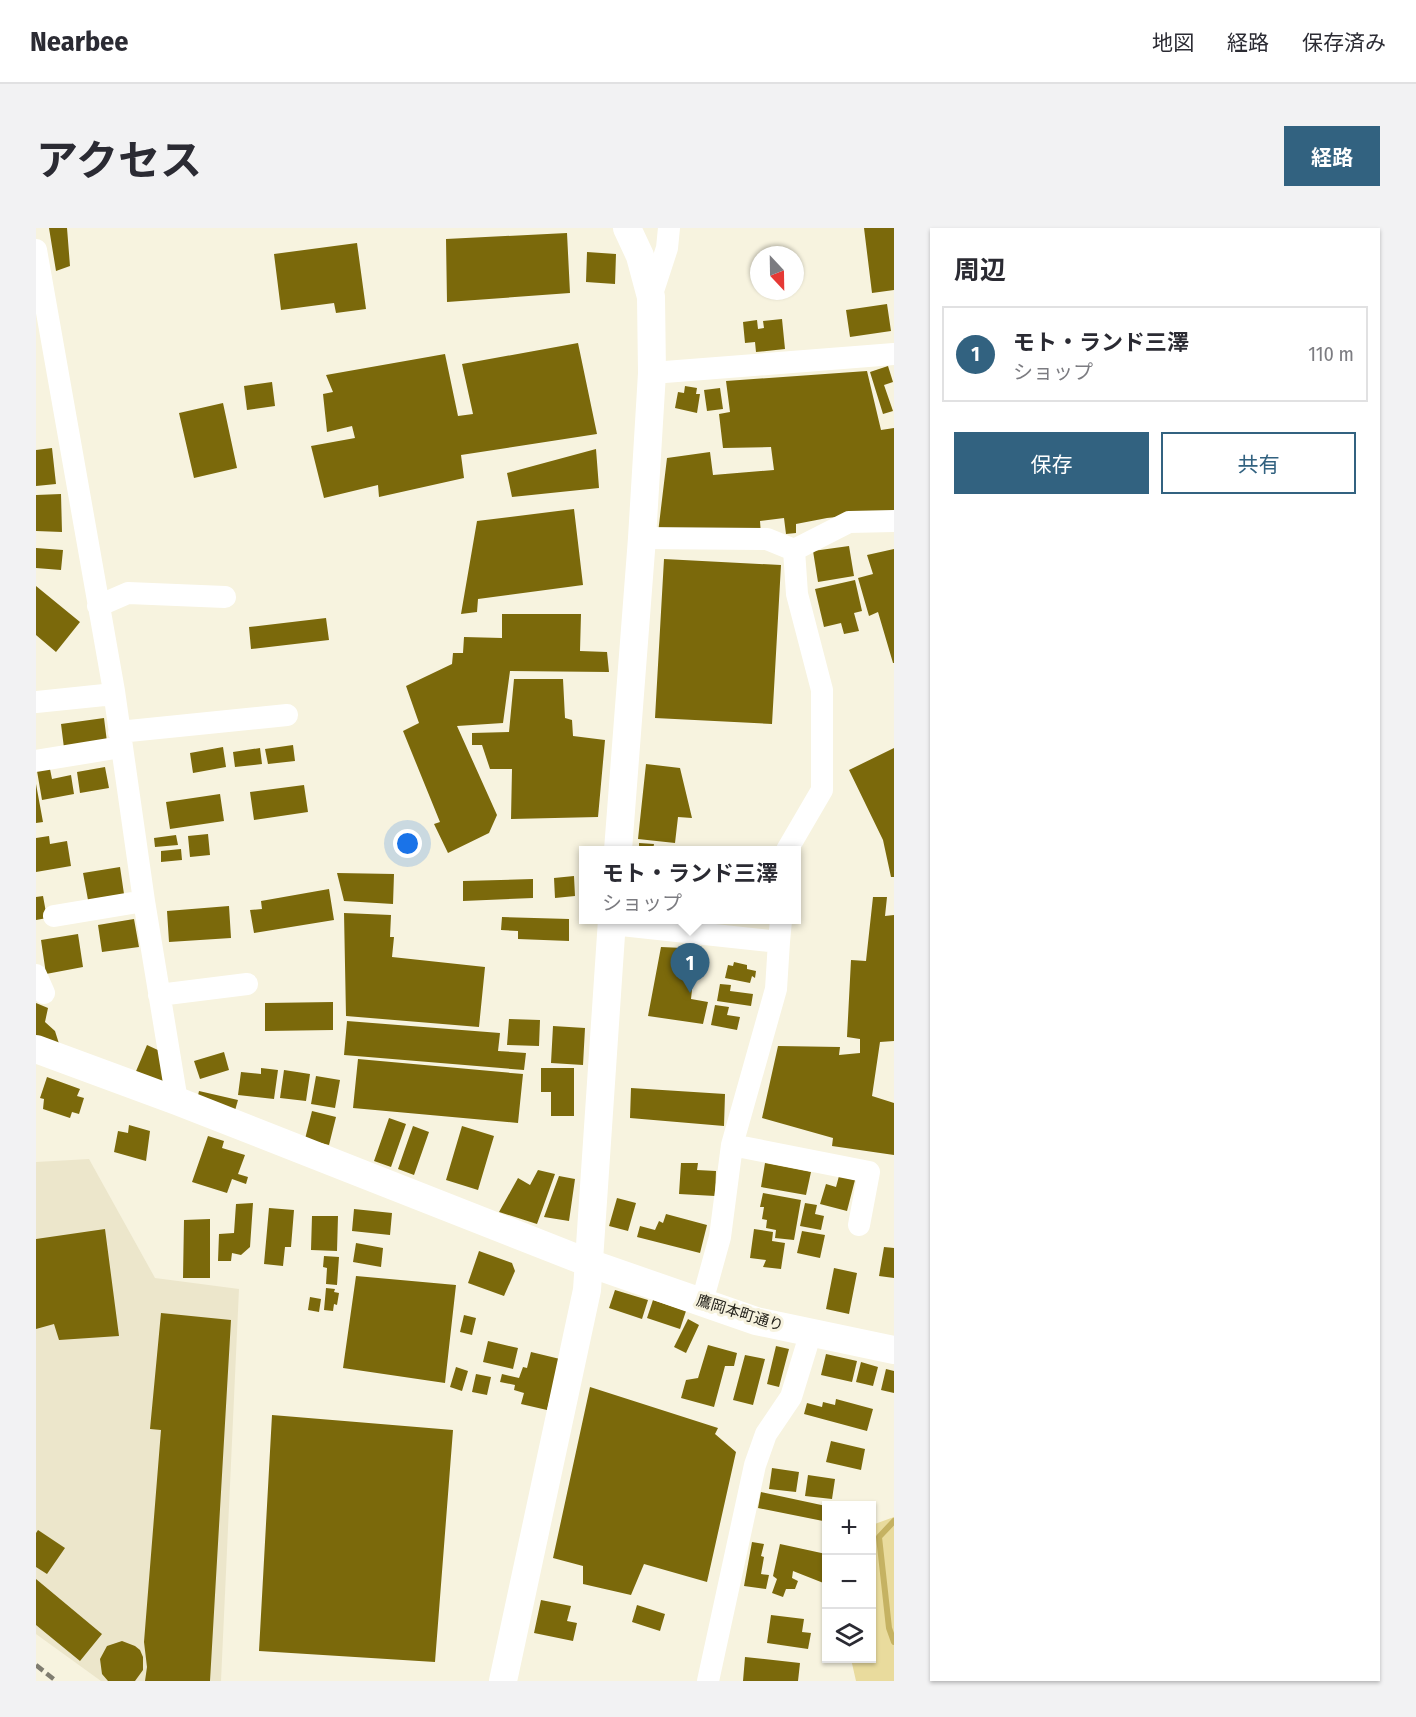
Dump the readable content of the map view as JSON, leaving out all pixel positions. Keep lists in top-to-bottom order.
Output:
{
  "streets": {
    "street": ["鷹岡本町通り"]
  },
  "north": "bottom",
  "page": {
    "header": "Nearbee",
    "nav": ["地図", "経路", "保存済み"],
    "title": "アクセス",
    "buttons": [
      "経路",
      ["保存", "共有"]
    ],
    "heading": "周辺",
    "list": [
      {
        "mark": "1",
        "name": "モト・ランド三澤",
        "note": "ショップ",
        "value": "110 m"
      }
    ],
    "popup": ["モト・ランド三澤", "ショップ"],
    "pins": "1",
    "map_buttons": ["+", "−"]
  }
}
